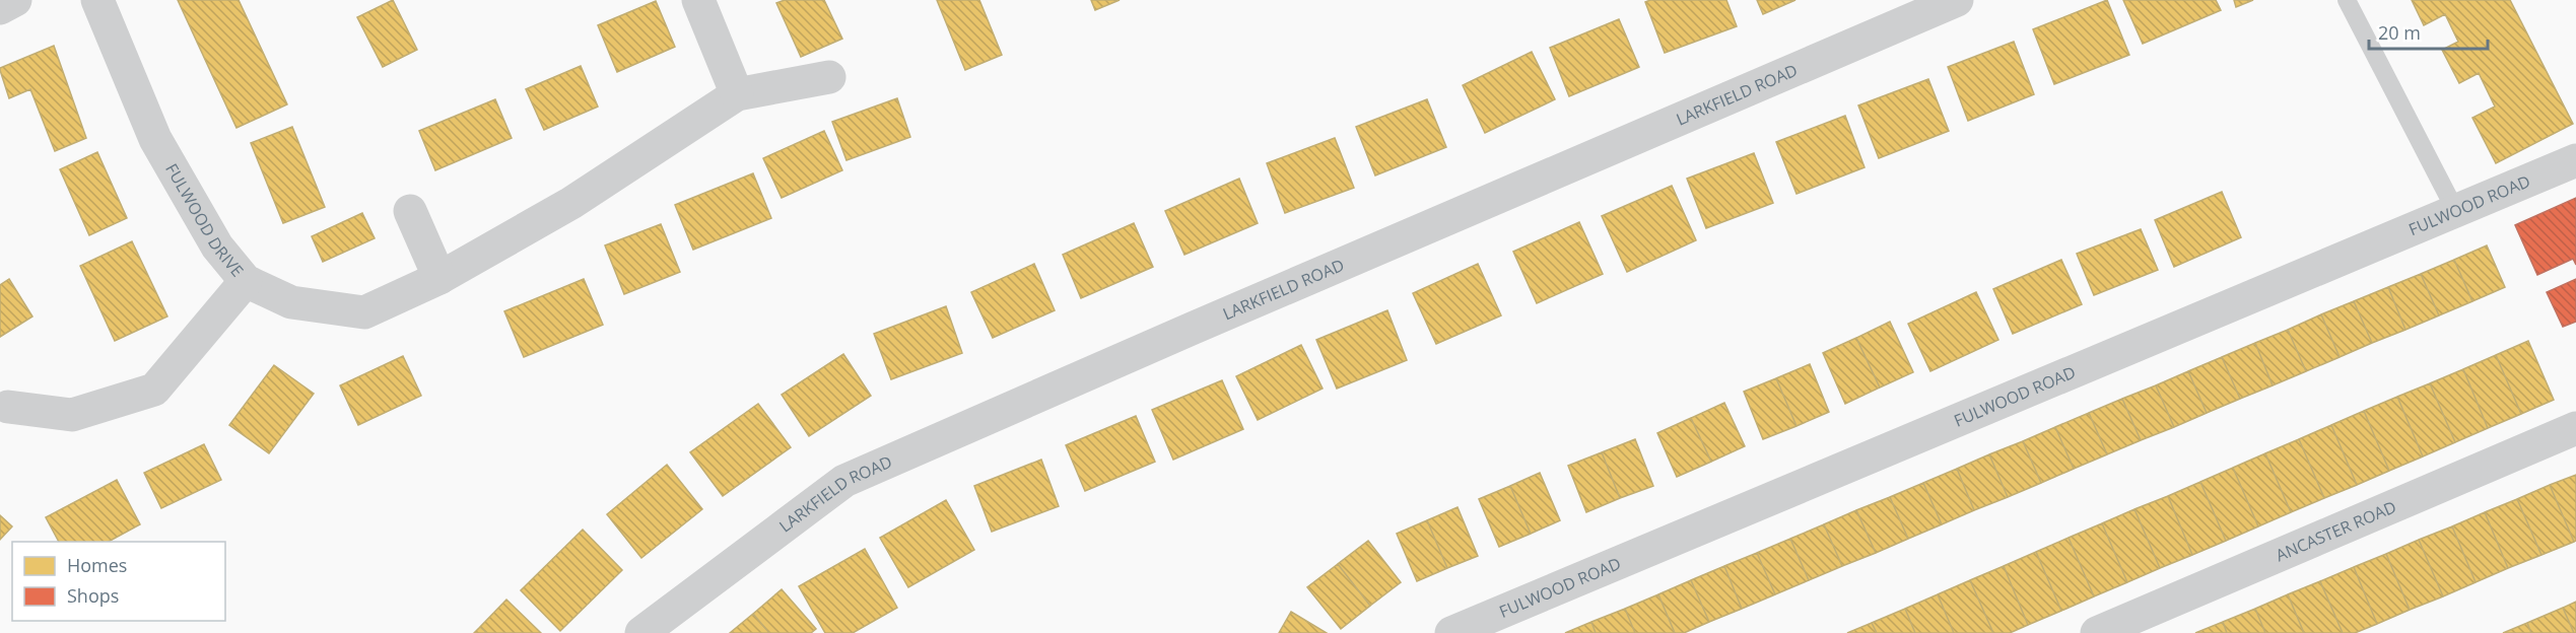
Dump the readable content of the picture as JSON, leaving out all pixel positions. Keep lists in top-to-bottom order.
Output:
{
  "streets": {
    "street": [
      "LARKFIELD ROAD",
      "FULWOOD ROAD",
      "FULWOOD DRIVE",
      "ANCASTER ROAD"
    ]
  },
  "legend": ["Homes", "Shops"],
  "scale_bar": "20 m"
}
